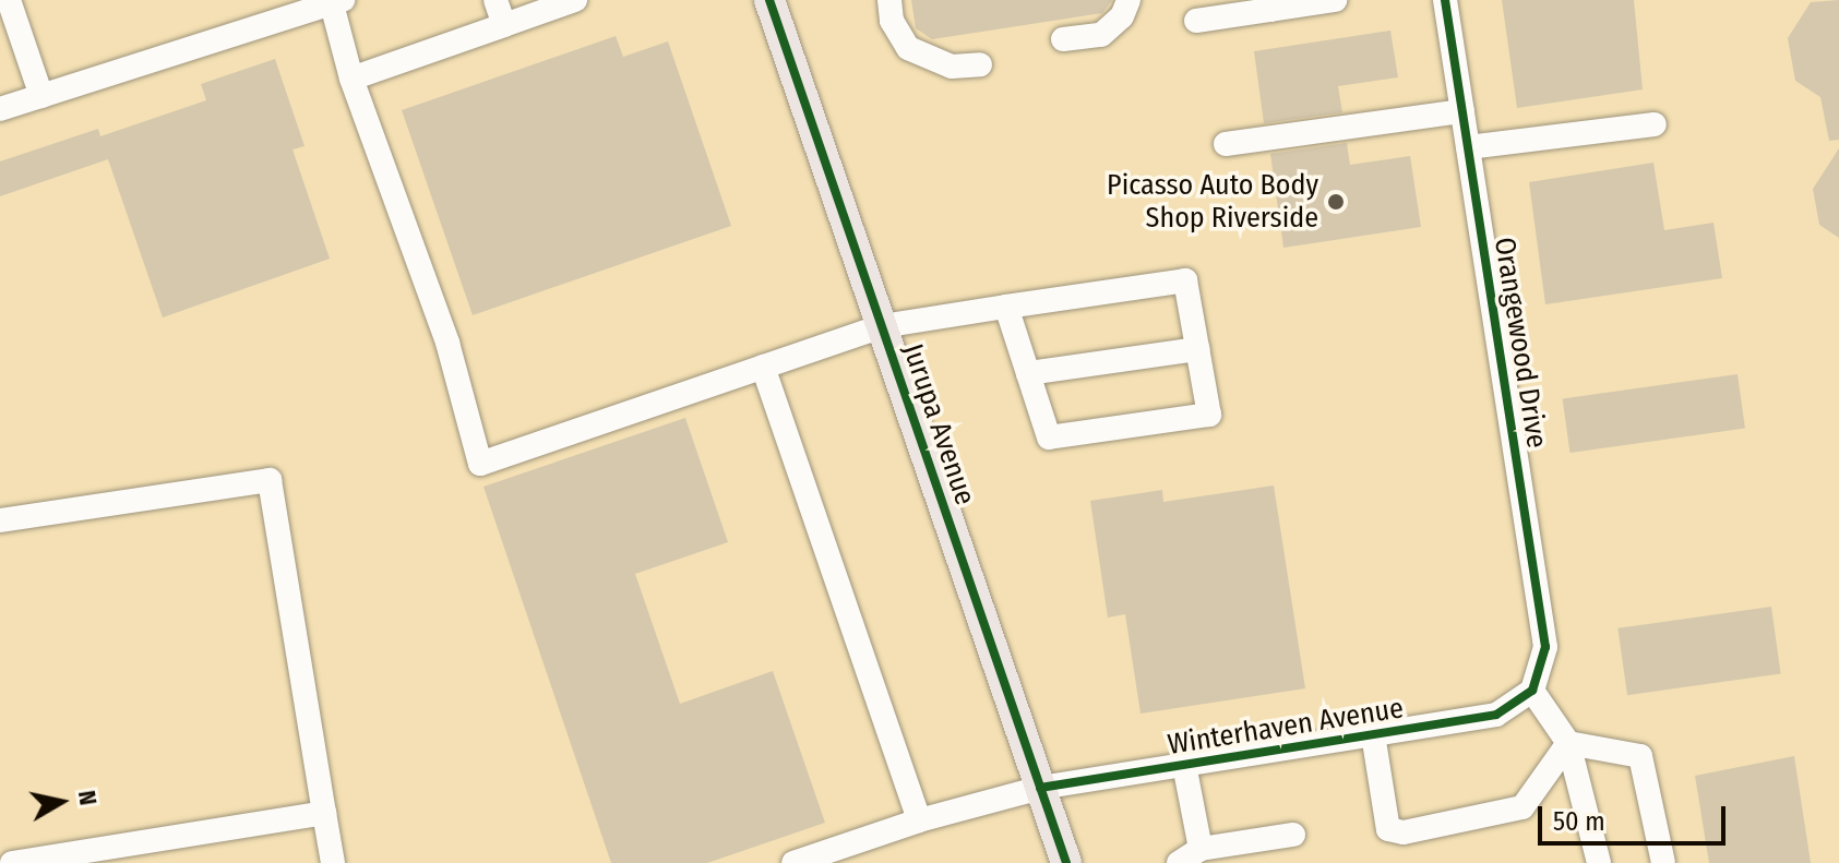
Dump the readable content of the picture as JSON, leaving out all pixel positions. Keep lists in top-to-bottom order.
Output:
{
  "streets": {
    "main road": ["Jurupa Avenue"],
    "street": ["Orangewood Drive", "Winterhaven Avenue"]
  },
  "crossings": [
    ["Orangewood Drive", "Winterhaven Avenue"],
    ["Jurupa Avenue", "Winterhaven Avenue"]
  ],
  "places": ["Picasso Auto Body Shop Riverside"],
  "scale_bar": "50 m",
  "north": "right"
}
